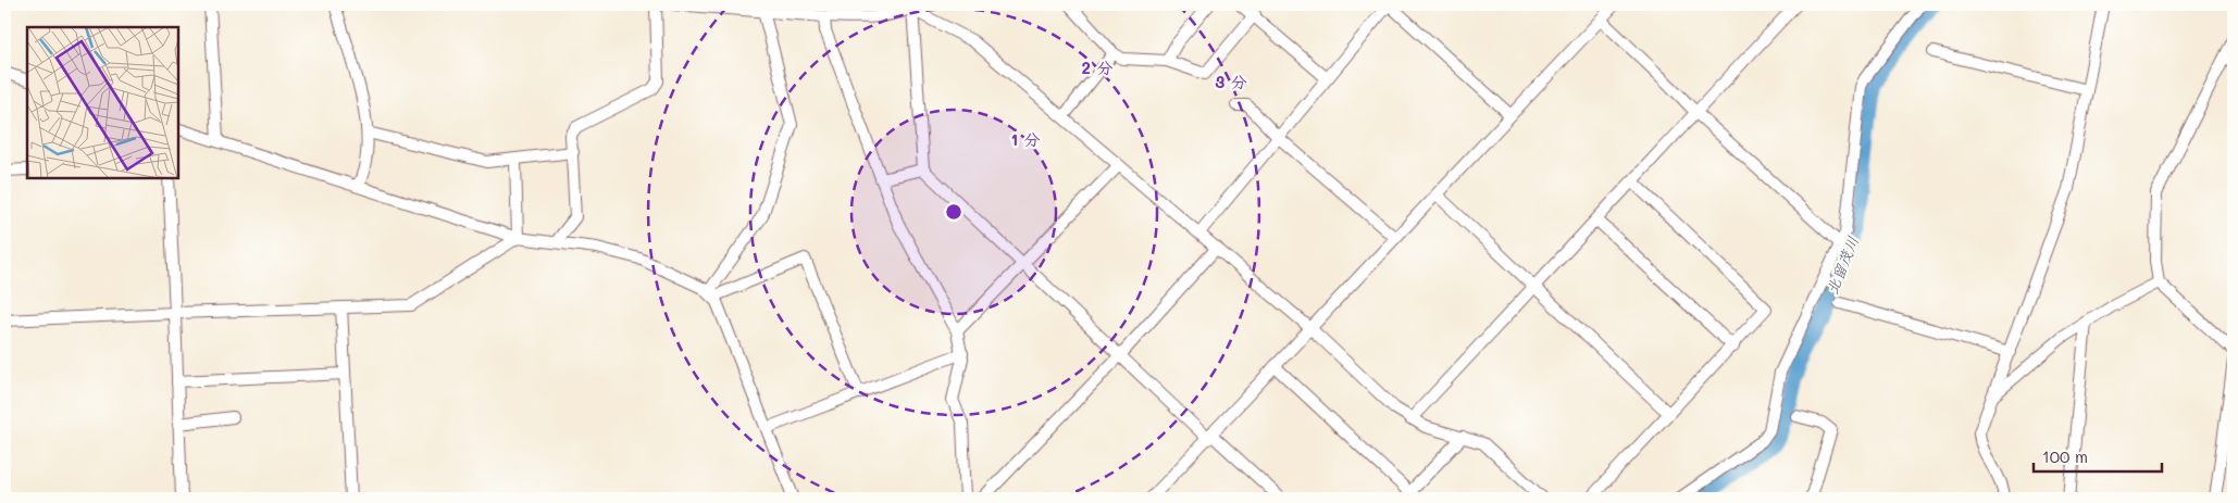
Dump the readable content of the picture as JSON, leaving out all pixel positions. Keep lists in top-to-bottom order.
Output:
{
  "water": ["北留茂川"],
  "scale_bar": "100 m",
  "rings": ["2 分", "3 分", "1 分"]
}
